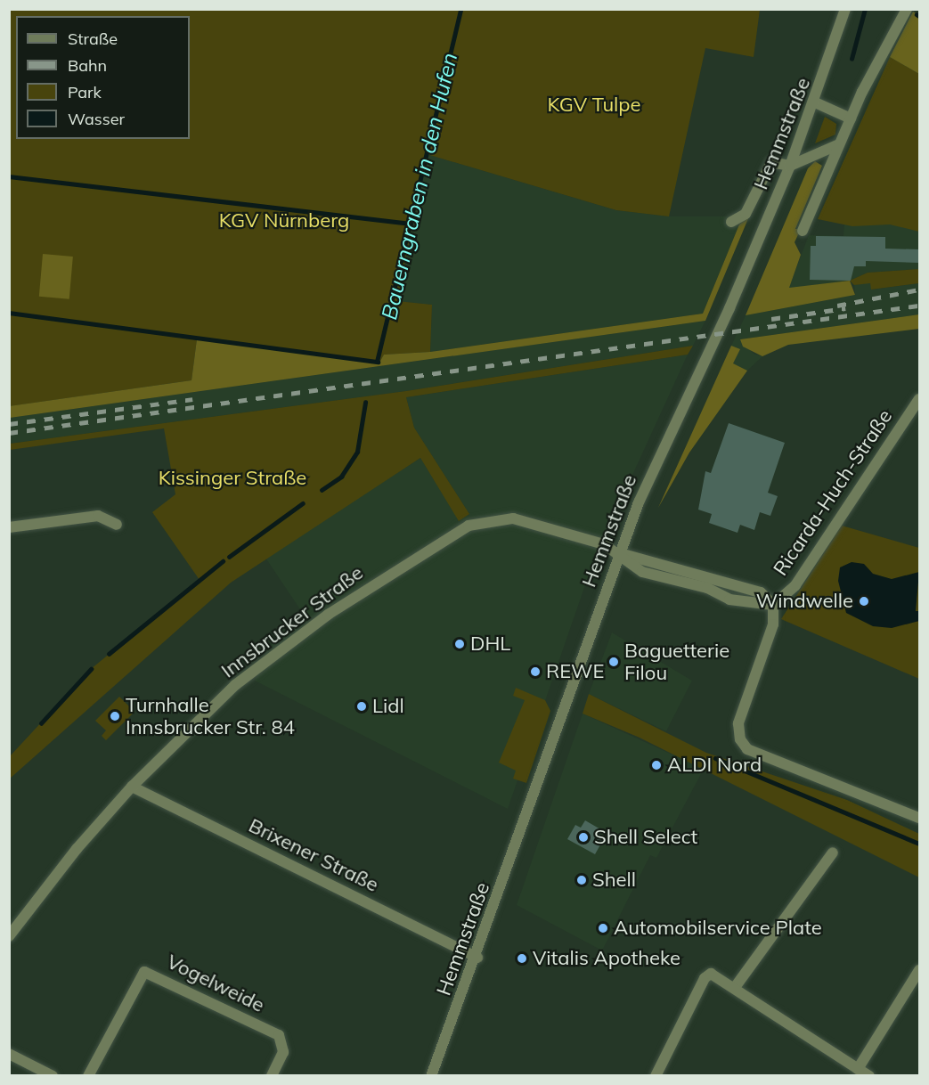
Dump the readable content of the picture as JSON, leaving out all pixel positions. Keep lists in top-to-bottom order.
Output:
{
  "streets": {
    "street": [
      "Hemmstraße",
      "Ricarda-Huch-Straße",
      "Innsbrucker Straße",
      "Brixener Straße",
      "Vogelweide"
    ]
  },
  "crossings": [
    ["Hemmstraße", "Innsbrucker Straße"],
    ["Hemmstraße", "Brixener Straße"],
    ["Innsbrucker Straße", "Brixener Straße"]
  ],
  "water": ["Bauerngraben in den Hufen"],
  "parks": ["KGV Tulpe", "KGV Nürnberg", "Kissinger Straße"],
  "places": [
    "Windwelle",
    "DHL",
    "Baguetterie Filou",
    "REWE",
    "Lidl",
    "Turnhalle Innsbrucker Str. 84",
    "ALDI Nord",
    "Shell Select",
    "Shell",
    "Automobilservice Plate",
    "Vitalis Apotheke"
  ],
  "legend": [
    "Straße",
    "Bahn",
    "Park",
    "Wasser"
  ]
}
